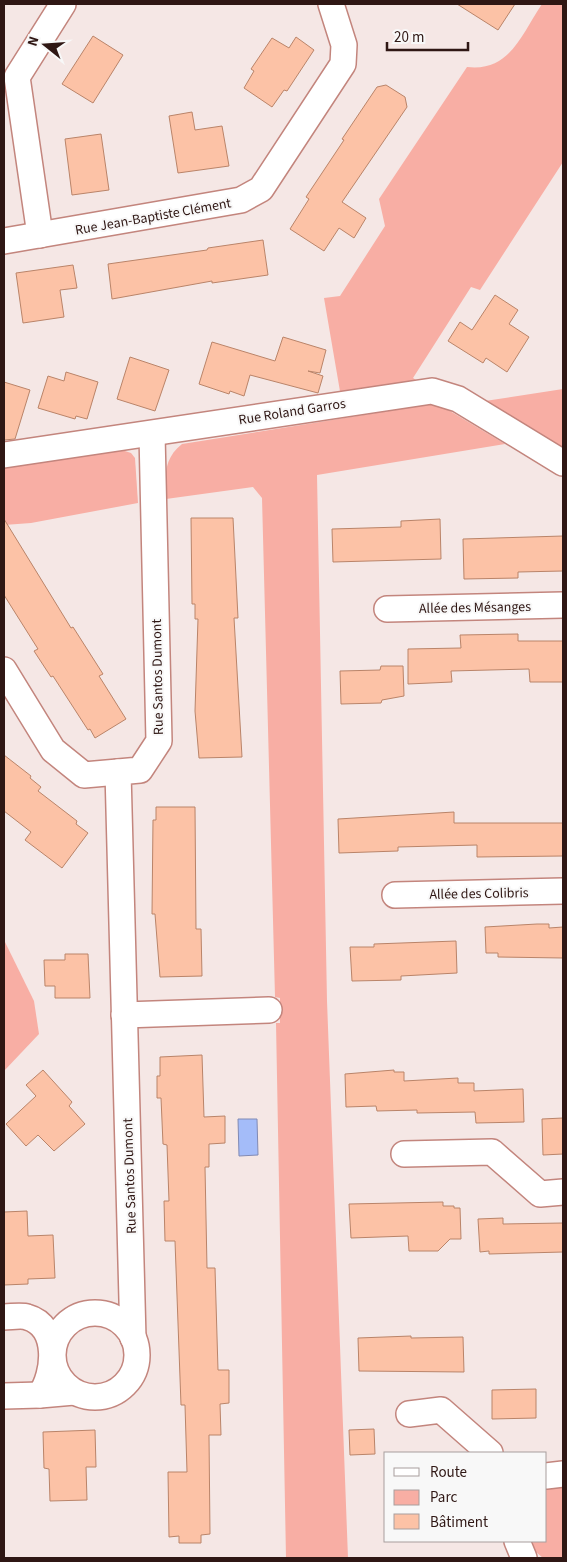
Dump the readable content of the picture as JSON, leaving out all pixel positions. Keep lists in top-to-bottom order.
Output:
{
  "streets": {
    "street": [
      "Rue Jean-Baptiste Clément",
      "Rue Roland Garros",
      "Allée des Mésanges",
      "Rue Santos Dumont",
      "Allée des Colibris"
    ]
  },
  "crossings": [
    ["Rue Roland Garros", "Rue Santos Dumont"]
  ],
  "legend": ["Route", "Parc", "Bâtiment"],
  "scale_bar": "20 m",
  "north": "left"
}
